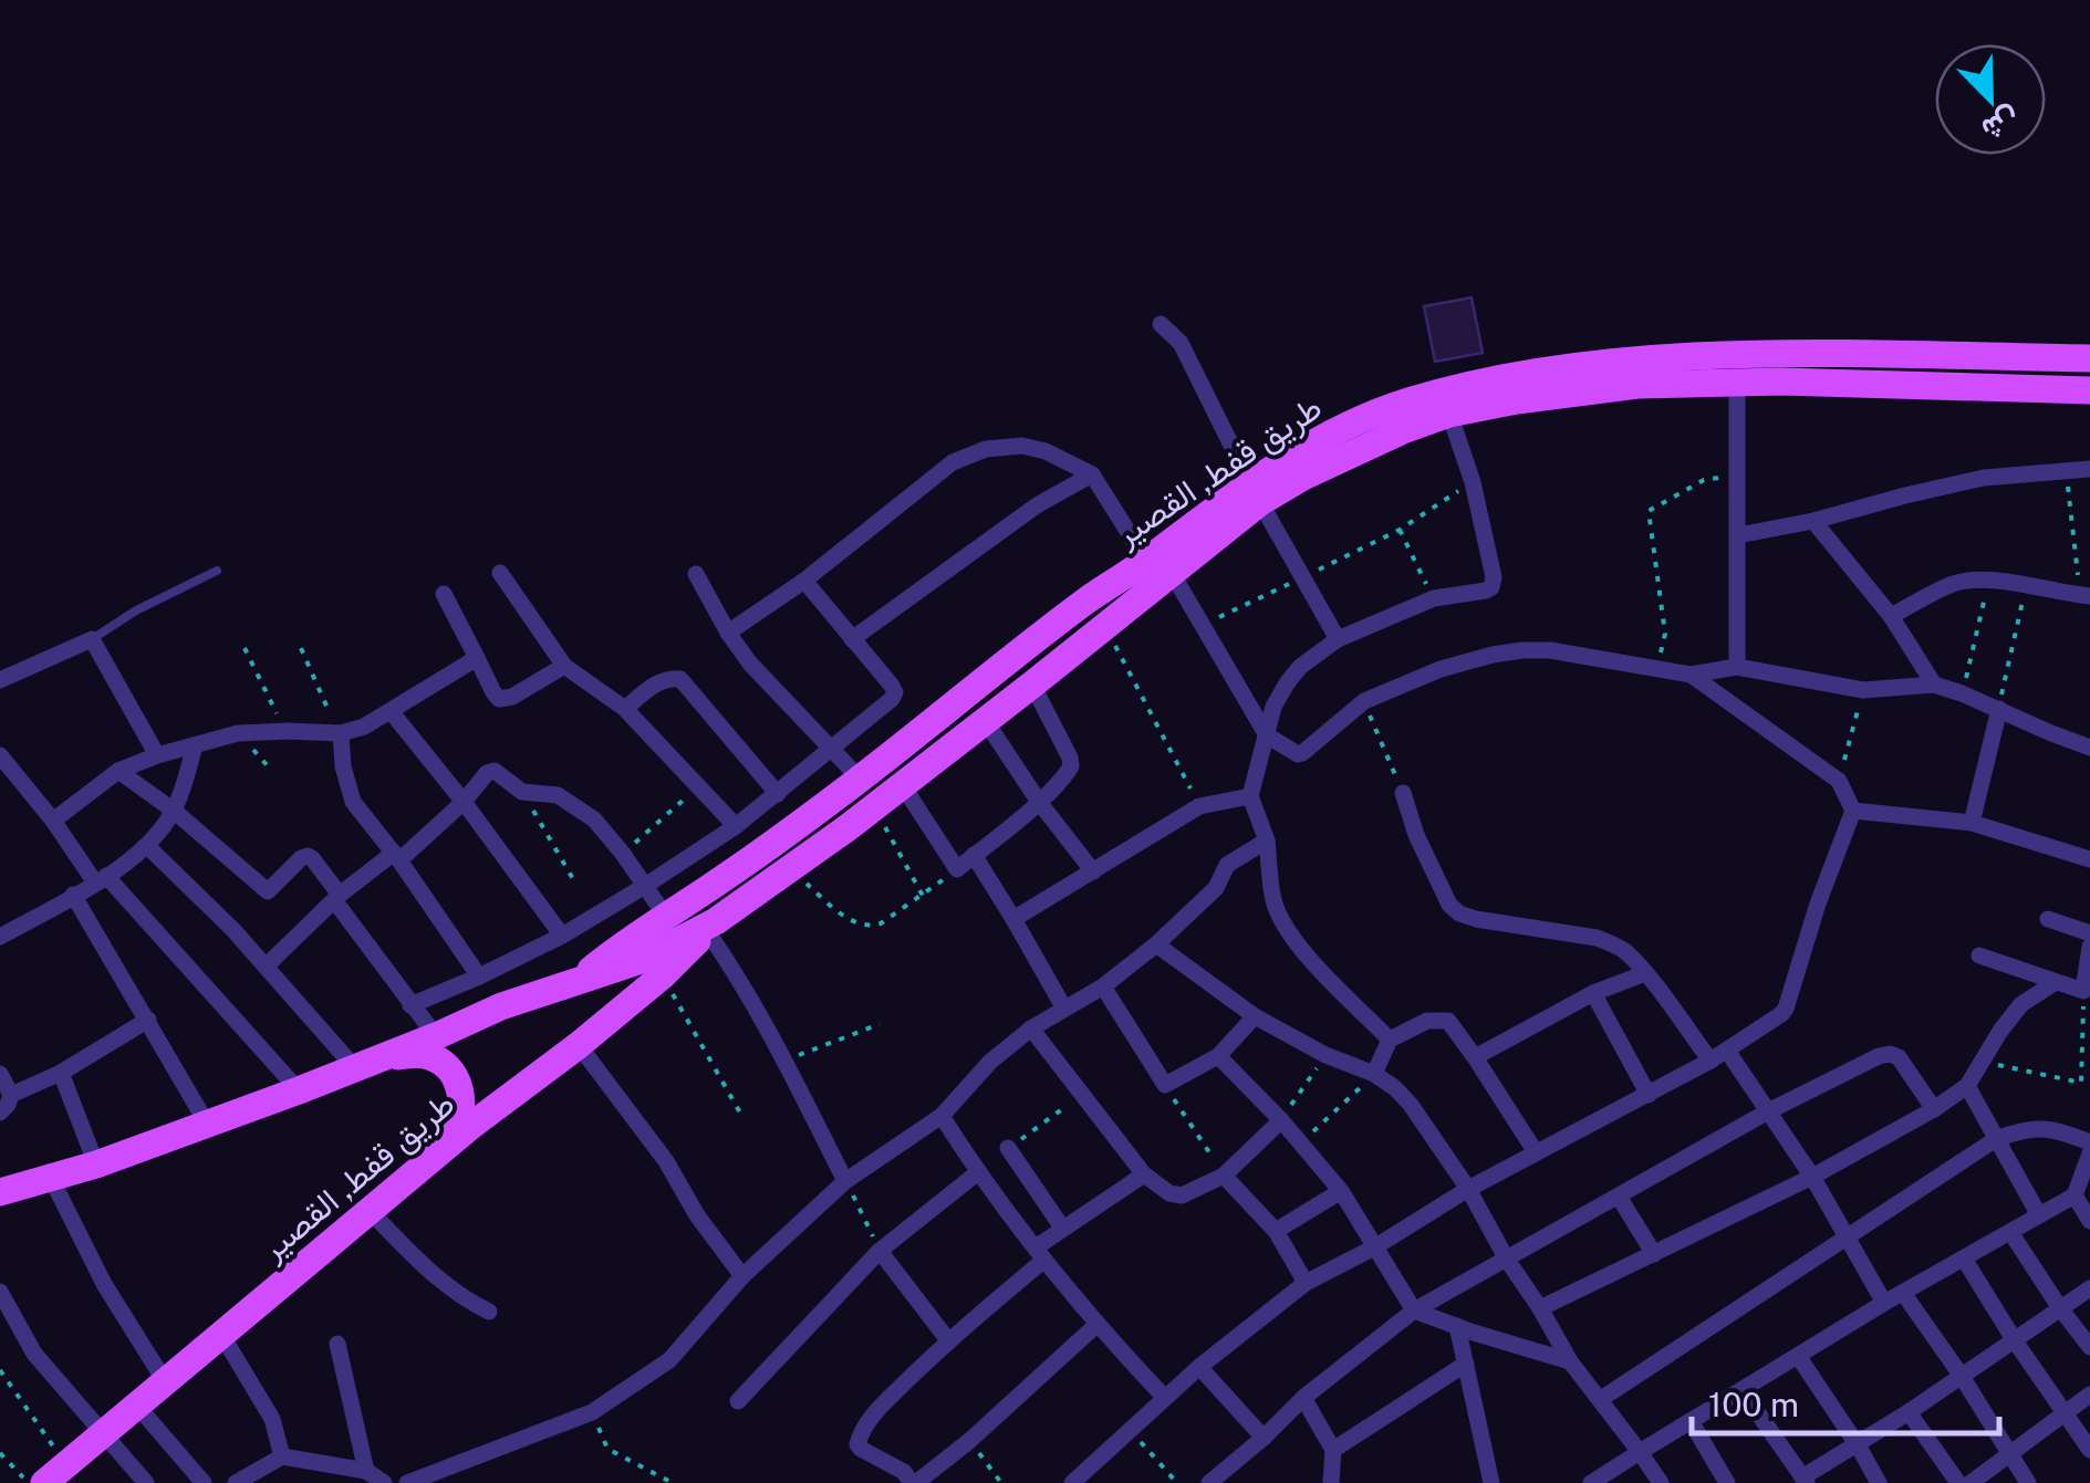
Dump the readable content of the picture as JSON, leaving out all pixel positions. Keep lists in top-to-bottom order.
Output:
{
  "streets": {
    "main road": ["طريق قفط, القصير"]
  },
  "scale_bar": "100 m",
  "north": "bottom right"
}
